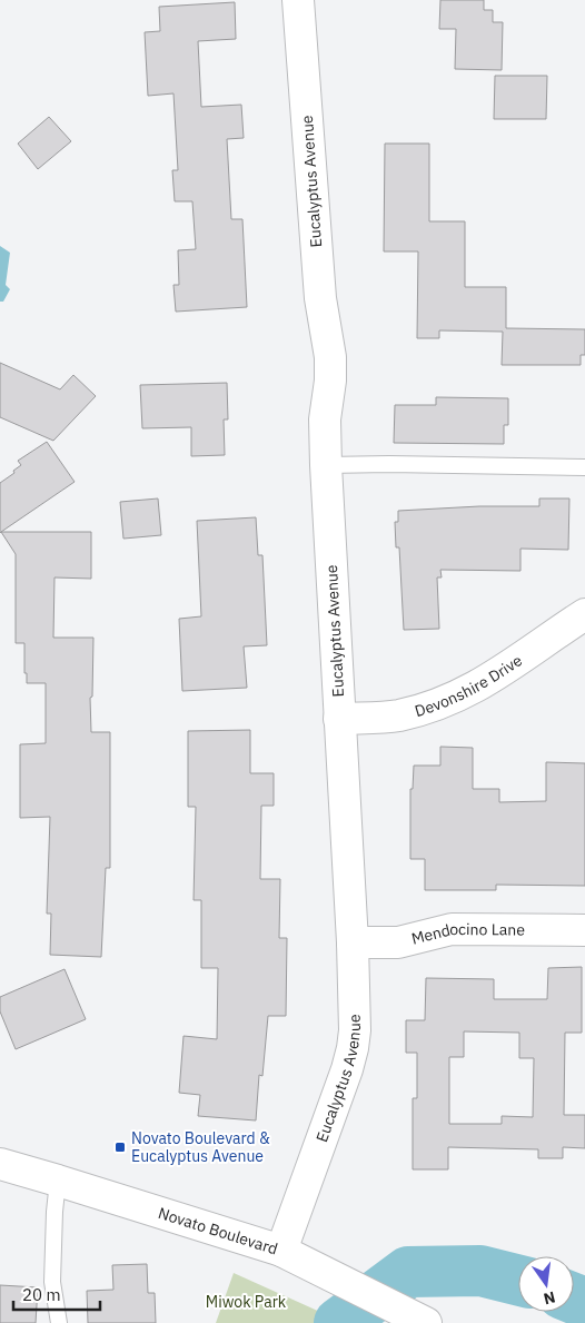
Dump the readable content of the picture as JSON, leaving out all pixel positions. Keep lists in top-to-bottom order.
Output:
{
  "streets": {
    "street": [
      "Eucalyptus Avenue",
      "Devonshire Drive",
      "Mendocino Lane",
      "Novato Boulevard"
    ]
  },
  "crossings": [
    ["Eucalyptus Avenue", "Devonshire Drive"],
    ["Eucalyptus Avenue", "Mendocino Lane"],
    ["Eucalyptus Avenue", "Novato Boulevard"]
  ],
  "parks": ["Miwok Park"],
  "places": {
    "transit": ["Novato Boulevard & Eucalyptus Avenue"]
  },
  "scale_bar": "20 m",
  "north": "bottom"
}
